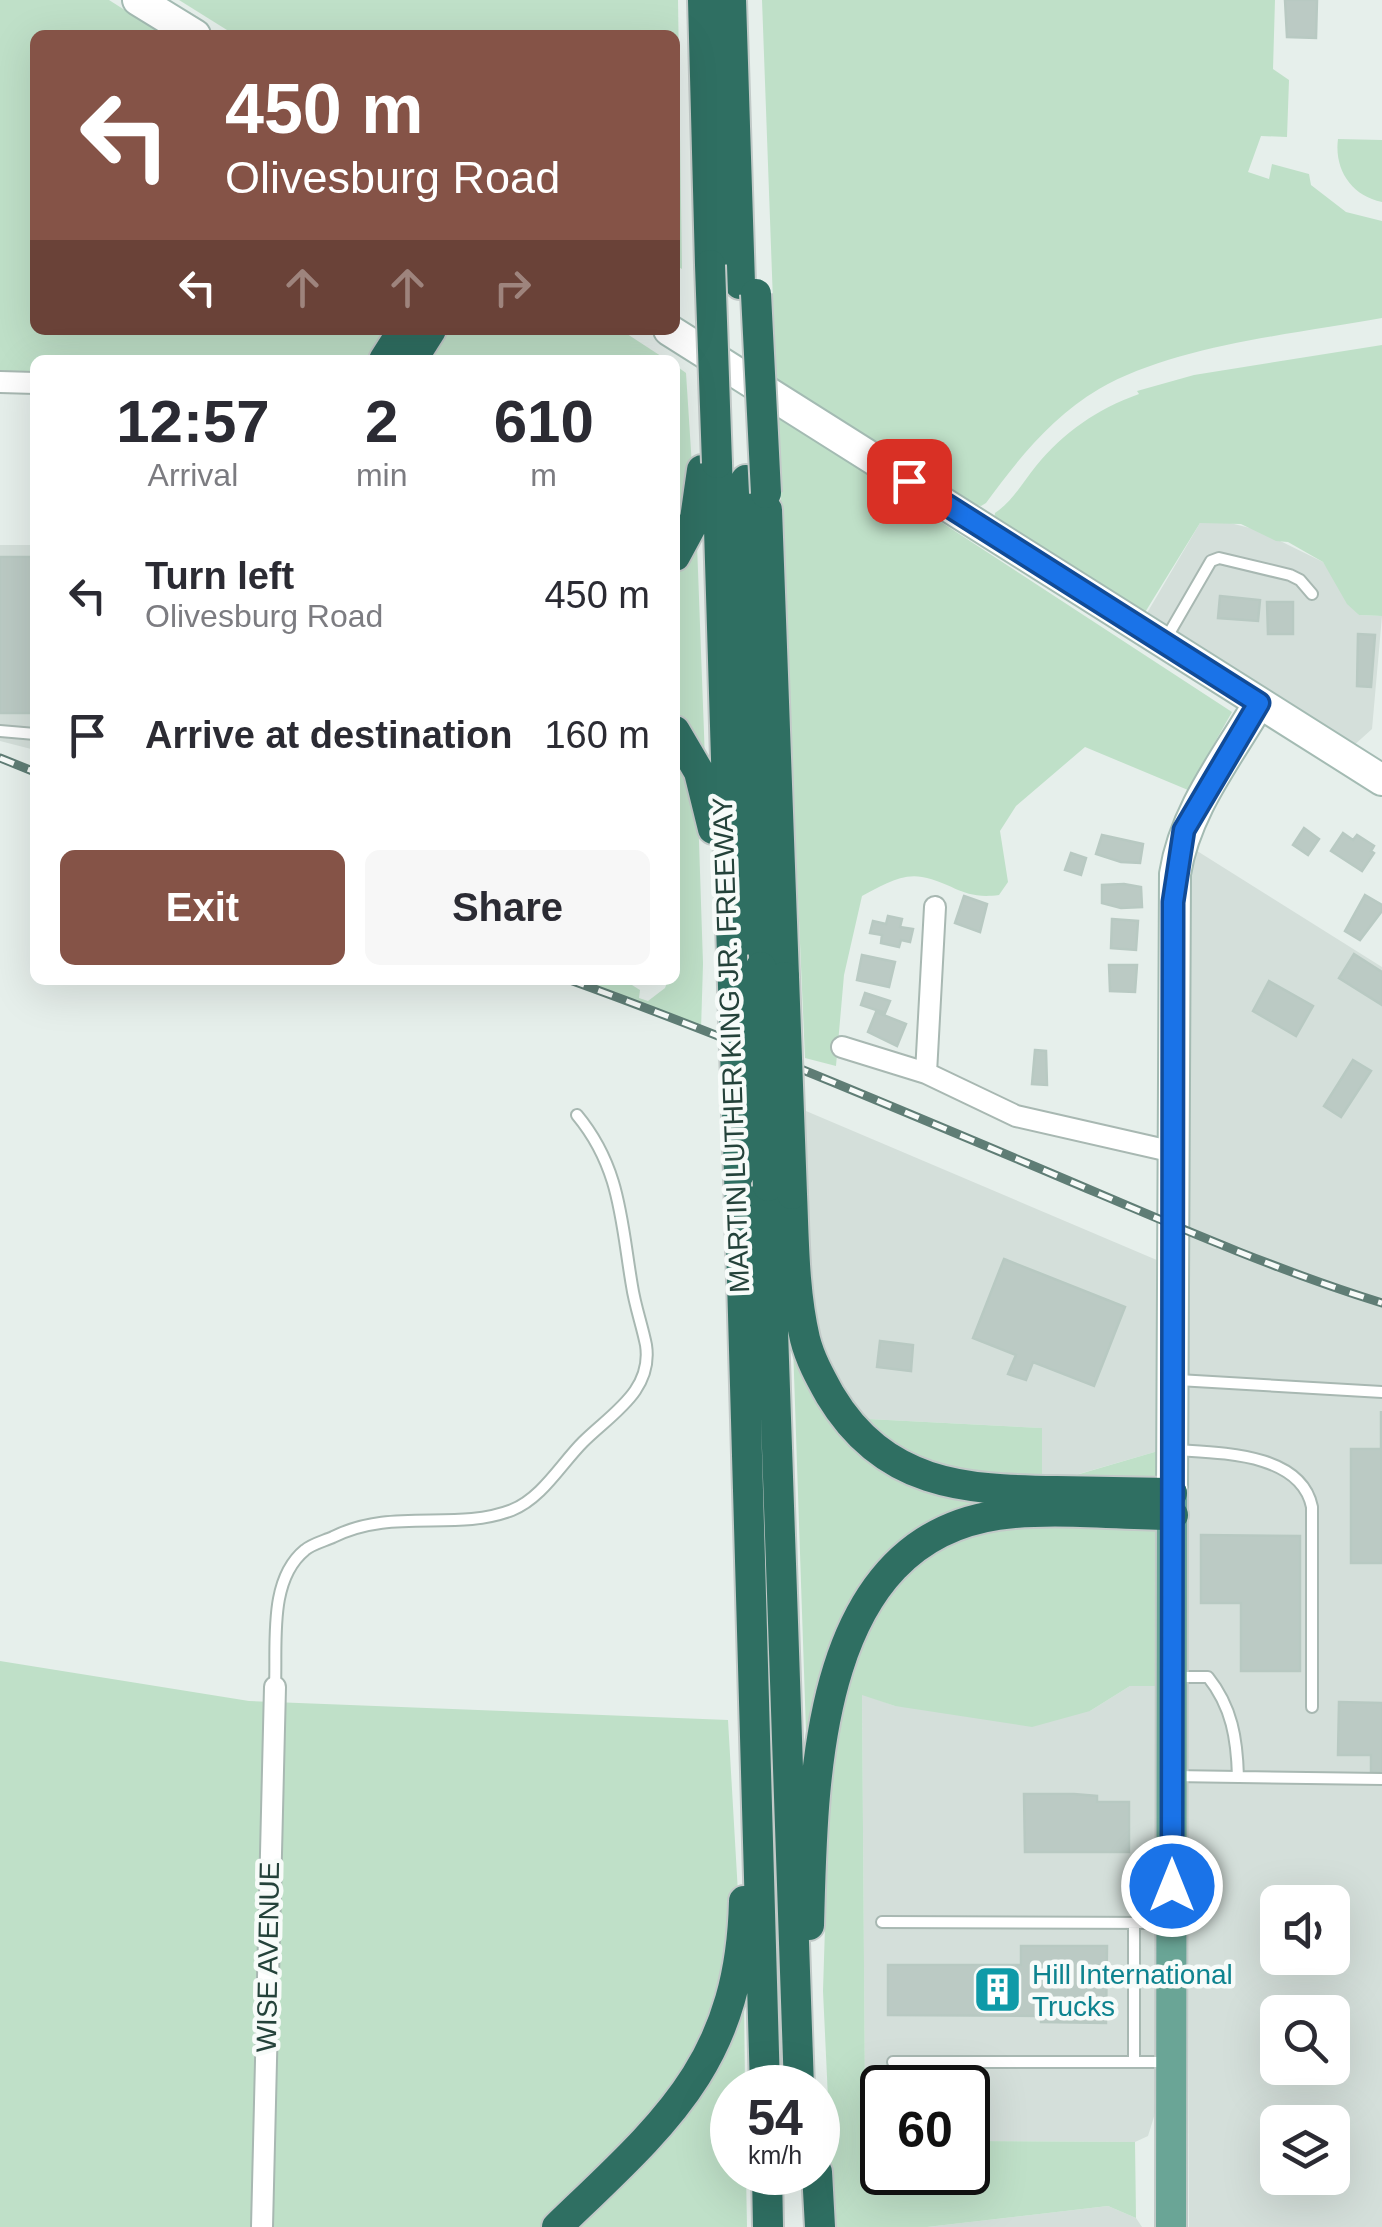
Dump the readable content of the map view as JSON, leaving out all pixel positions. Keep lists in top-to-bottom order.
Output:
{
  "streets": {
    "highway": ["MARTIN LUTHER KING JR. FREEWAY"],
    "street": ["WISE AVENUE"]
  },
  "places": {
    "building": ["Hill International Trucks"]
  },
  "page": {
    "turn": ["450 m", "Olivesburg Road"],
    "eta": [
      "12:57",
      "Arrival",
      "2",
      "min",
      "610",
      "m"
    ],
    "list": [
      {
        "name": "Turn left",
        "note": "Olivesburg Road",
        "value": "450 m"
      },
      {
        "name": "Arrive at destination",
        "value": "160 m"
      }
    ],
    "buttons": ["Exit", "Share"],
    "speed": "54 km/h",
    "limit": "60"
  }
}
